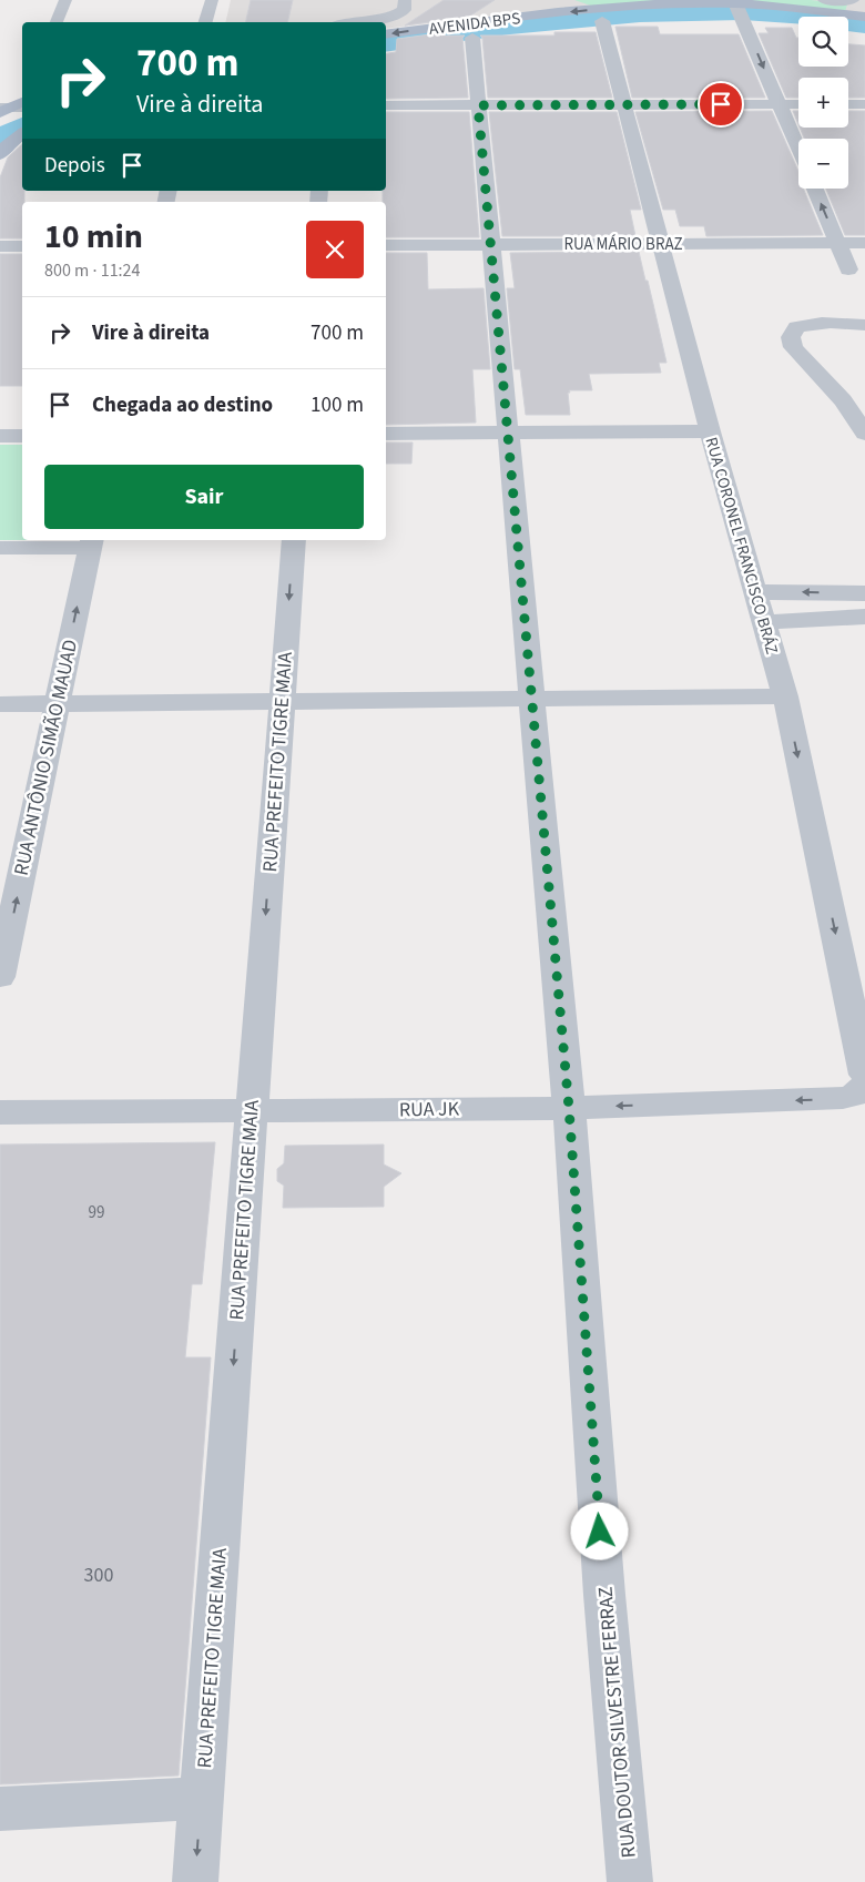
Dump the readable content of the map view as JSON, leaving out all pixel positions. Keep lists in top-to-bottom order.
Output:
{
  "streets": {
    "main road": ["AVENIDA BPS"],
    "street": [
      "RUA MÁRIO BRAZ",
      "RUA CORONEL FRANCISCO BRÁZ",
      "RUA ANTÔNIO SIMÃO MAUAD",
      "RUA PREFEITO TIGRE MAIA",
      "RUA JK",
      "RUA DOUTOR SILVESTRE FERRAZ"
    ]
  },
  "crossings": [
    ["AVENIDA BPS", "RUA CORONEL FRANCISCO BRÁZ"],
    ["RUA MÁRIO BRAZ", "RUA CORONEL FRANCISCO BRÁZ"],
    ["RUA MÁRIO BRAZ", "RUA DOUTOR SILVESTRE FERRAZ"],
    ["RUA CORONEL FRANCISCO BRÁZ", "RUA JK"],
    ["RUA PREFEITO TIGRE MAIA", "RUA JK"],
    ["RUA JK", "RUA DOUTOR SILVESTRE FERRAZ"]
  ],
  "one_way": ["RUA CORONEL FRANCISCO BRÁZ", "RUA ANTÔNIO SIMÃO MAUAD", "RUA PREFEITO TIGRE MAIA"],
  "house_numbers": ["99", "300"],
  "page": {
    "map_buttons": ["+", "−"],
    "turn": ["700 m", "Vire à direita"],
    "then": "Depois",
    "heading": ["10 min", "800 m · 11:24"],
    "list": [
      {
        "name": "Vire à direita",
        "value": "700 m"
      },
      {
        "name": "Chegada ao destino",
        "value": "100 m"
      }
    ],
    "buttons": "Sair"
  }
}
